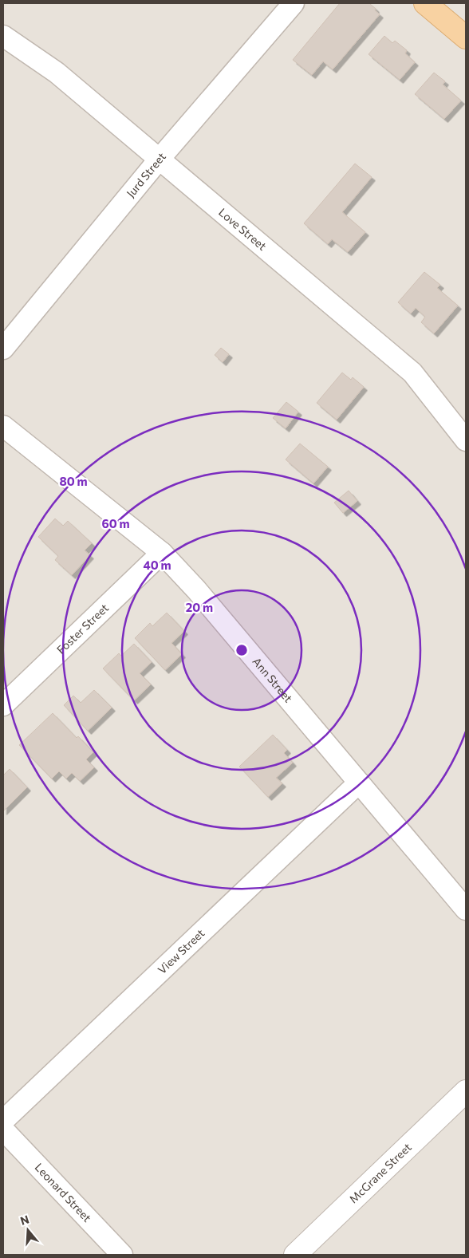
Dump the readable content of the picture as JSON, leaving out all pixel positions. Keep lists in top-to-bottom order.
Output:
{
  "streets": {
    "street": [
      "Jurd Street",
      "Love Street",
      "Foster Street",
      "Ann Street",
      "View Street",
      "McGrane Street",
      "Leonard Street"
    ]
  },
  "crossings": [
    ["Jurd Street", "Love Street"],
    ["Foster Street", "Ann Street"],
    ["Ann Street", "View Street"]
  ],
  "north": "top",
  "rings": [
    "80 m",
    "60 m",
    "40 m",
    "20 m"
  ]
}
